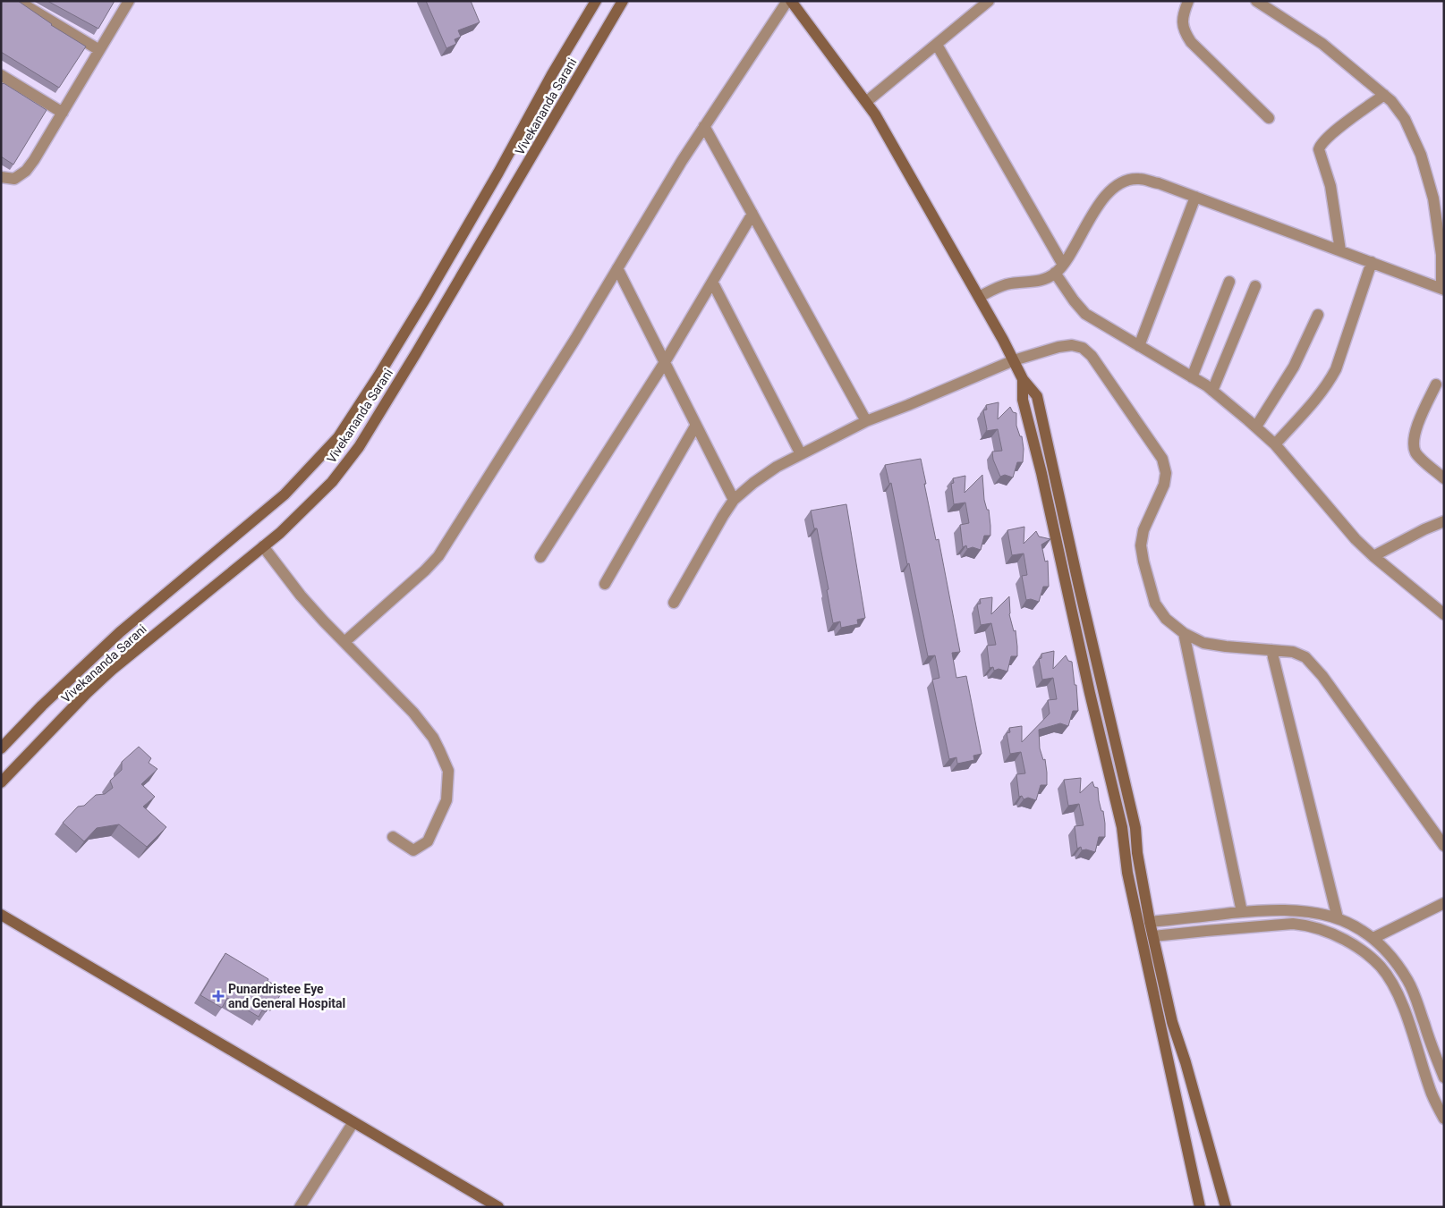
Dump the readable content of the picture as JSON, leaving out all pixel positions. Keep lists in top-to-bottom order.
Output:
{
  "streets": {
    "street": ["Vivekananda Sarani"]
  },
  "places": {
    "health": ["Punardristee Eye and General Hospital"]
  }
}
